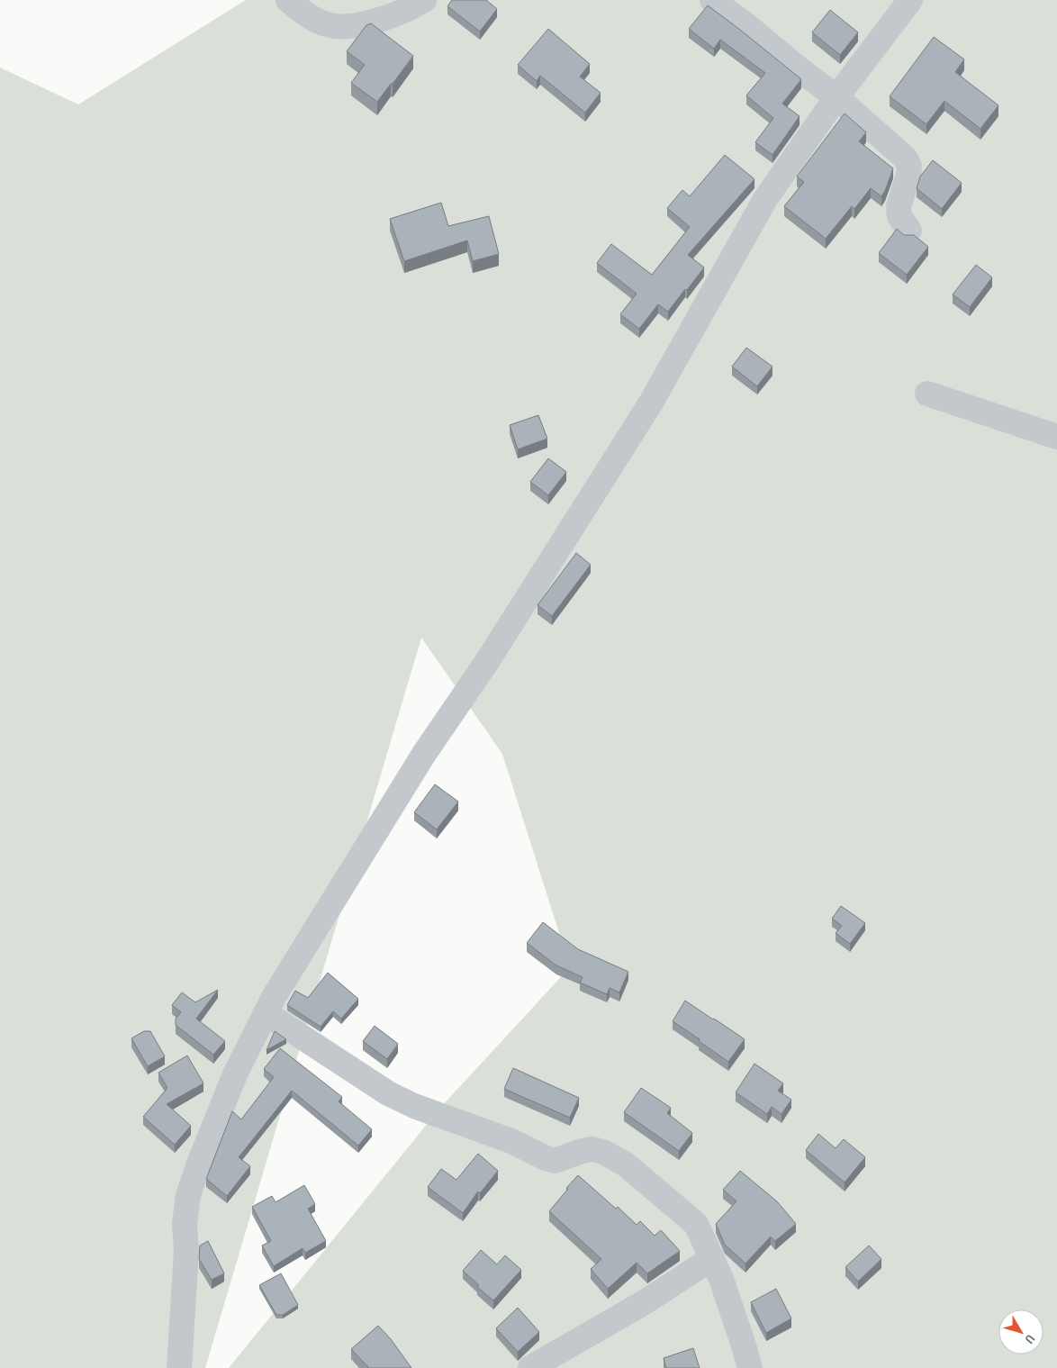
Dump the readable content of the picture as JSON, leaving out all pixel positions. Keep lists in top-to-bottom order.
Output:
{
  "north": "bottom right"
}
